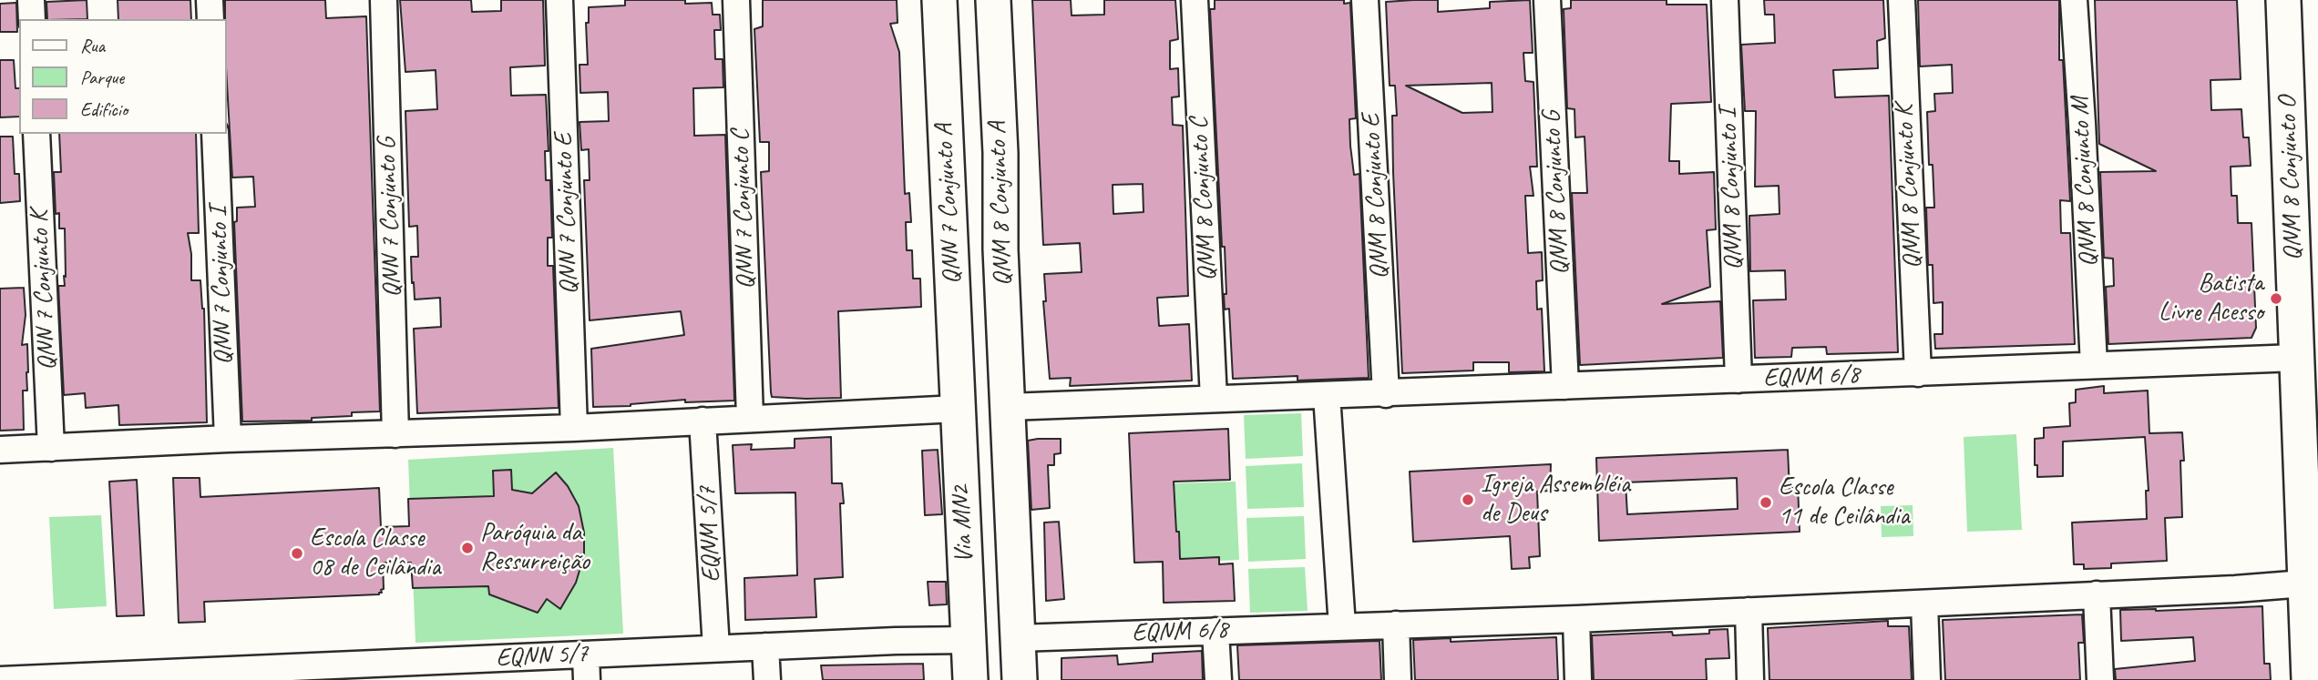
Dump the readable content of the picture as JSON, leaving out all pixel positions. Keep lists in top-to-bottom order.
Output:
{
  "streets": {
    "main road": [
      "QNM 8 Conjunto O",
      "QNN 7 Conjunto A",
      "QNM 8 Conjunto A",
      "Via MN2"
    ],
    "street": [
      "QNM 8 Conjunto M",
      "QNM 8 Conjunto K",
      "QNM 8 Conjunto I",
      "QNM 8 Conjunto G",
      "QNM 8 Conjunto E",
      "QNM 8 Conjunto C",
      "QNN 7 Conjunto C",
      "QNN 7 Conjunto E",
      "QNN 7 Conjunto G",
      "QNN 7 Conjunto I",
      "QNN 7 Conjunto K",
      "EQNM 6/8",
      "EQNM 5/7",
      "EQNN 5/7"
    ]
  },
  "crossings": [
    ["QNM 8 Conjunto O", "EQNM 6/8"],
    ["QNM 8 Conjunto M", "EQNM 6/8"],
    ["QNM 8 Conjunto K", "EQNM 6/8"],
    ["QNM 8 Conjunto I", "EQNM 6/8"],
    ["QNM 8 Conjunto G", "EQNM 6/8"],
    ["QNM 8 Conjunto E", "EQNM 6/8"],
    ["QNM 8 Conjunto C", "EQNM 6/8"],
    ["QNN 7 Conjunto A", "Via MN2"],
    ["QNM 8 Conjunto A", "EQNM 6/8"],
    ["QNM 8 Conjunto A", "Via MN2"],
    ["EQNM 6/8", "Via MN2"],
    ["Via MN2", "EQNN 5/7"],
    ["EQNM 5/7", "EQNN 5/7"]
  ],
  "places": [
    "Batista Livre Acesso",
    "Igreja Assembléia de Deus",
    "Escola Classe 11 de Ceilândia",
    "Paróquia da Ressurreição",
    "Escola Classe 08 de Ceilândia"
  ],
  "legend": ["Rua", "Parque", "Edifício"]
}
